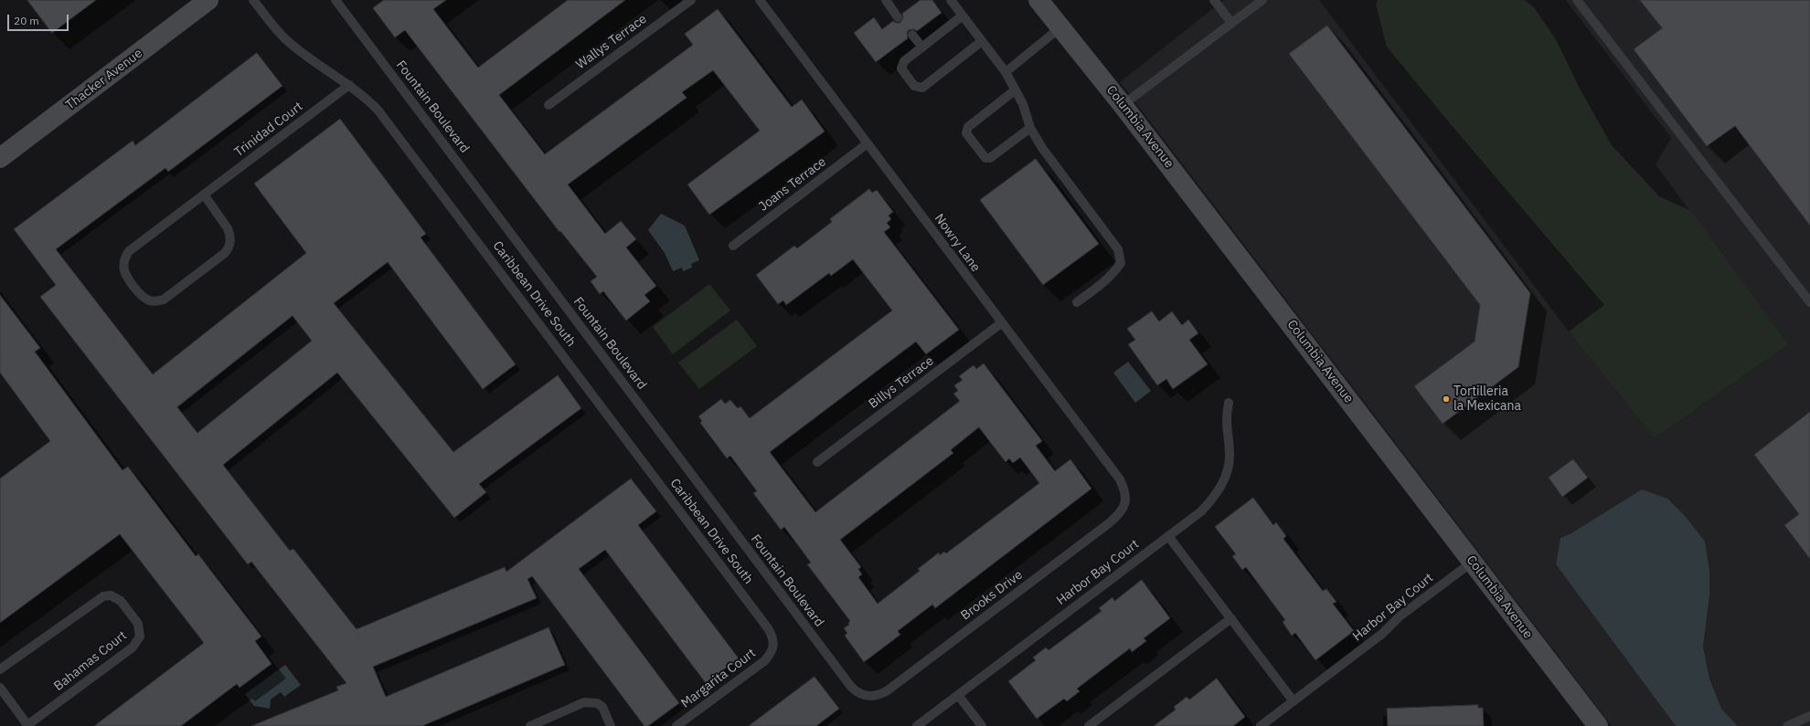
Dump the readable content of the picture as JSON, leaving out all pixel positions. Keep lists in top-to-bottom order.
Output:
{
  "streets": {
    "street": ["Thacker Avenue", "Columbia Avenue"],
    "lane": [
      "Wallys Terrace",
      "Fountain Boulevard",
      "Trinidad Court",
      "Joans Terrace",
      "Nowry Lane",
      "Caribbean Drive South",
      "Billys Terrace",
      "Harbor Bay Court",
      "Brooks Drive",
      "Bahamas Court",
      "Margarita Court"
    ]
  },
  "crossings": [
    ["Fountain Boulevard", "Brooks Drive"],
    ["Columbia Avenue", "Harbor Bay Court"],
    ["Trinidad Court", "Caribbean Drive South"],
    ["Joans Terrace", "Nowry Lane"],
    ["Nowry Lane", "Billys Terrace"],
    ["Nowry Lane", "Brooks Drive"],
    ["Caribbean Drive South", "Margarita Court"]
  ],
  "places": ["Tortilleria la Mexicana"],
  "scale_bar": "20 m"
}
